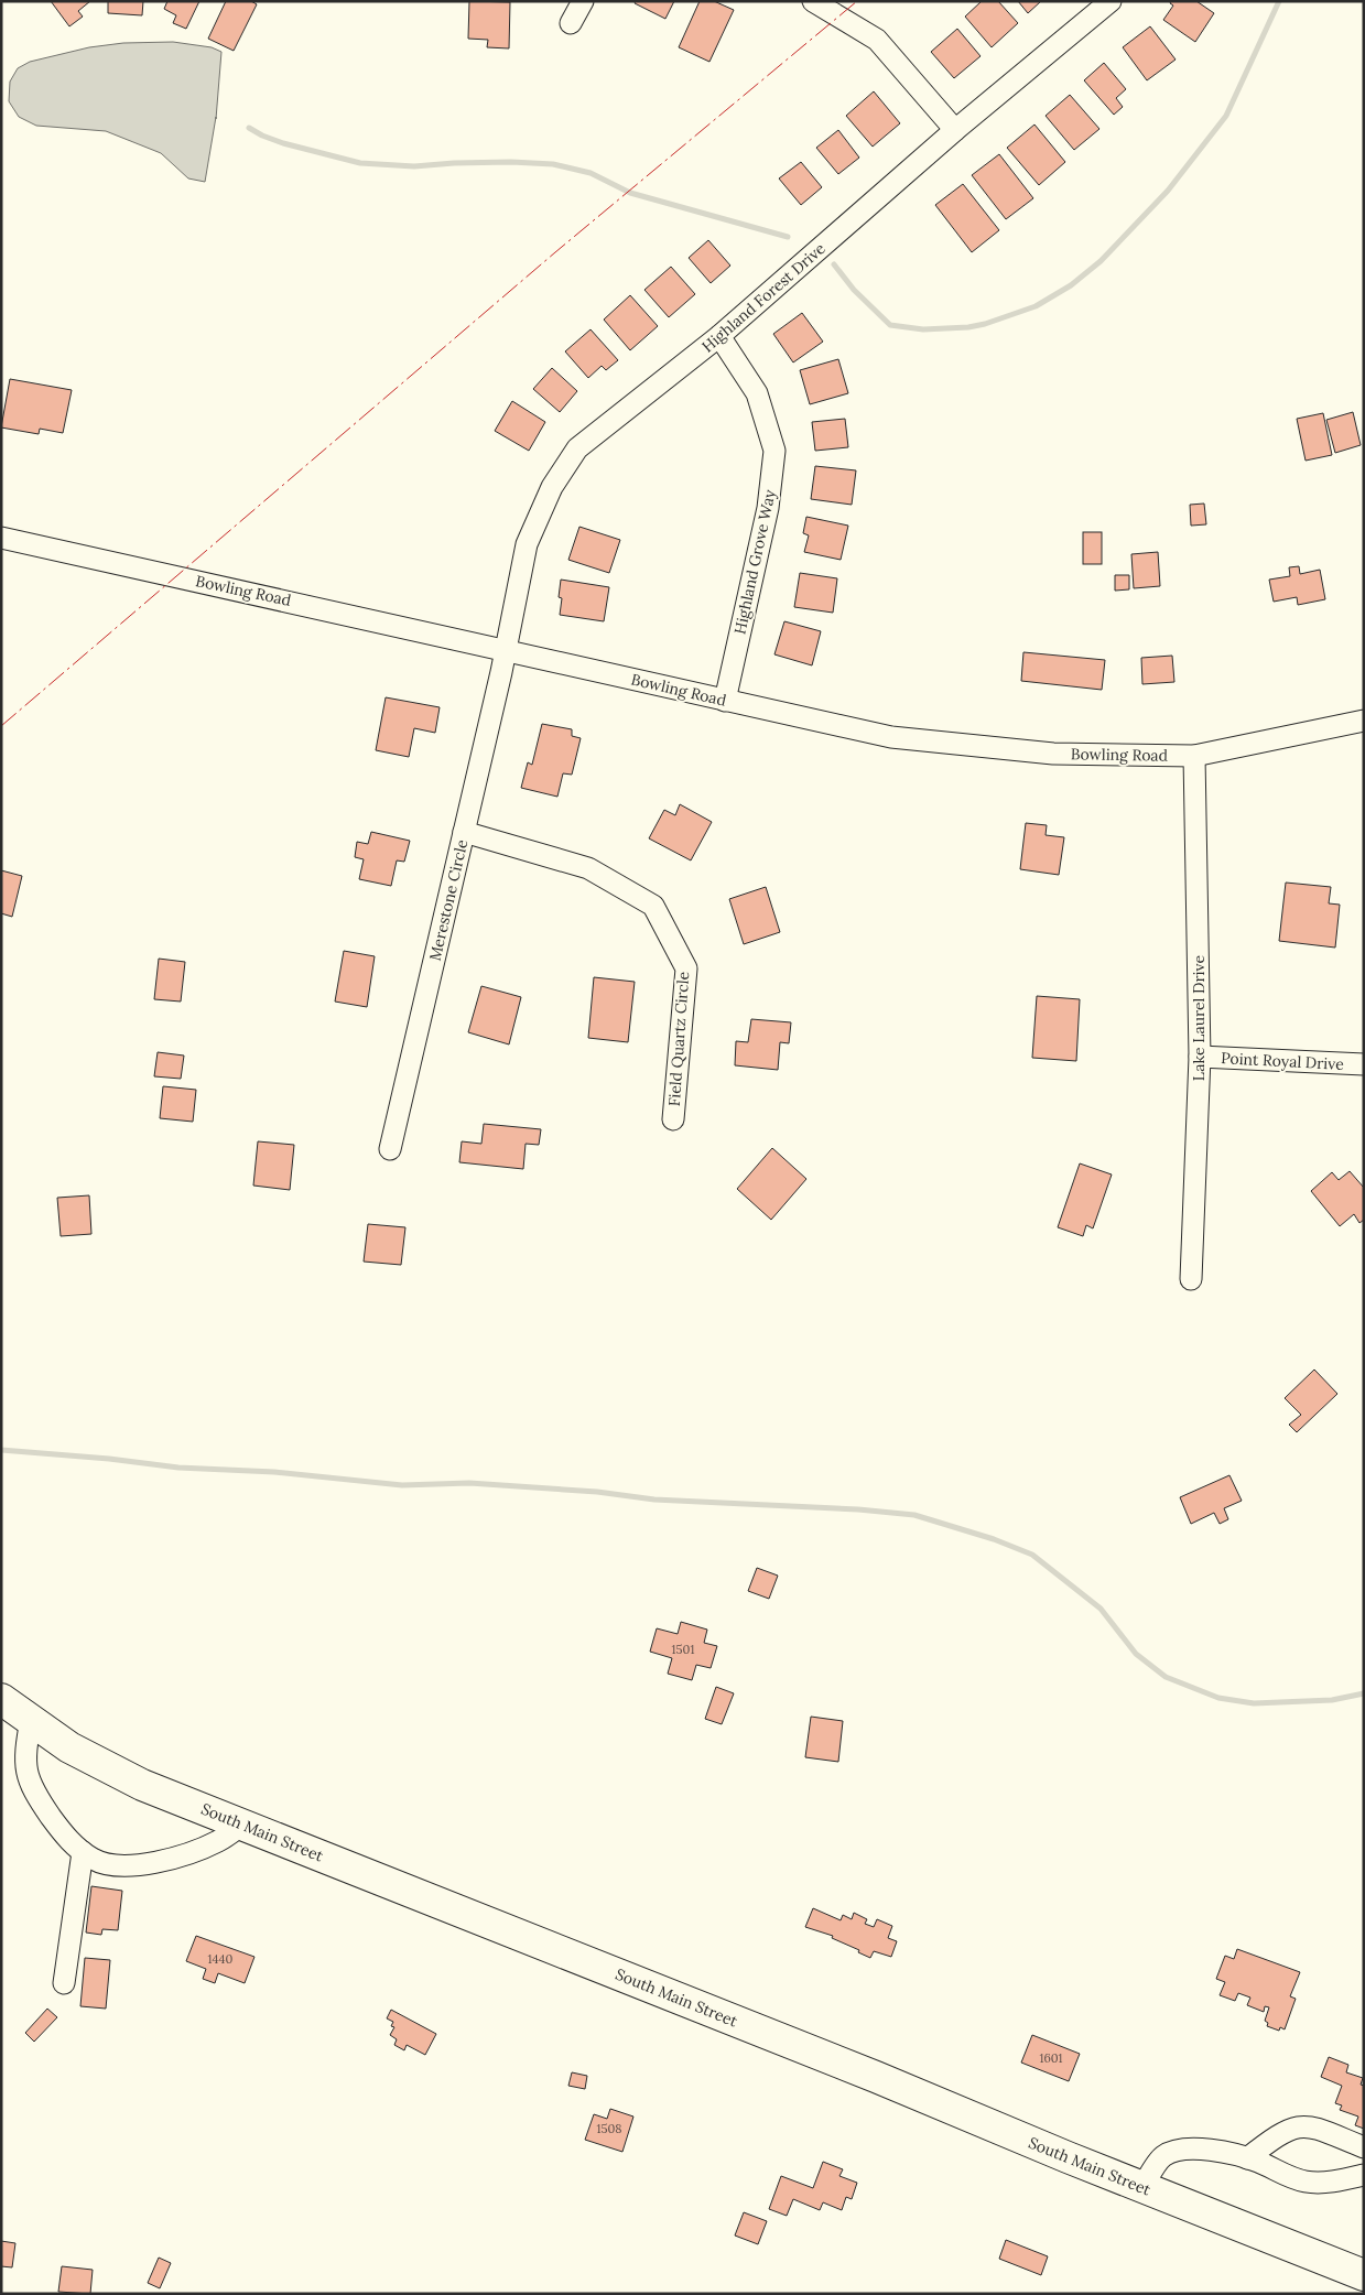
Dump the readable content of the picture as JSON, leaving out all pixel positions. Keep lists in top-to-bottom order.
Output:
{
  "streets": {
    "highway": ["South Main Street"],
    "street": [
      "Highland Forest Drive",
      "Highland Grove Way",
      "Bowling Road",
      "Merestone Circle",
      "Lake Laurel Drive",
      "Field Quartz Circle",
      "Point Royal Drive"
    ]
  },
  "crossings": [
    ["Highland Forest Drive", "Highland Grove Way"],
    ["Highland Forest Drive", "Bowling Road"],
    ["Highland Forest Drive", "Merestone Circle"],
    ["Highland Grove Way", "Bowling Road"],
    ["Bowling Road", "Merestone Circle"],
    ["Bowling Road", "Lake Laurel Drive"],
    ["Merestone Circle", "Field Quartz Circle"],
    ["Lake Laurel Drive", "Point Royal Drive"]
  ],
  "house_numbers": [
    "1501",
    "1440",
    "1601",
    "1508"
  ]
}
